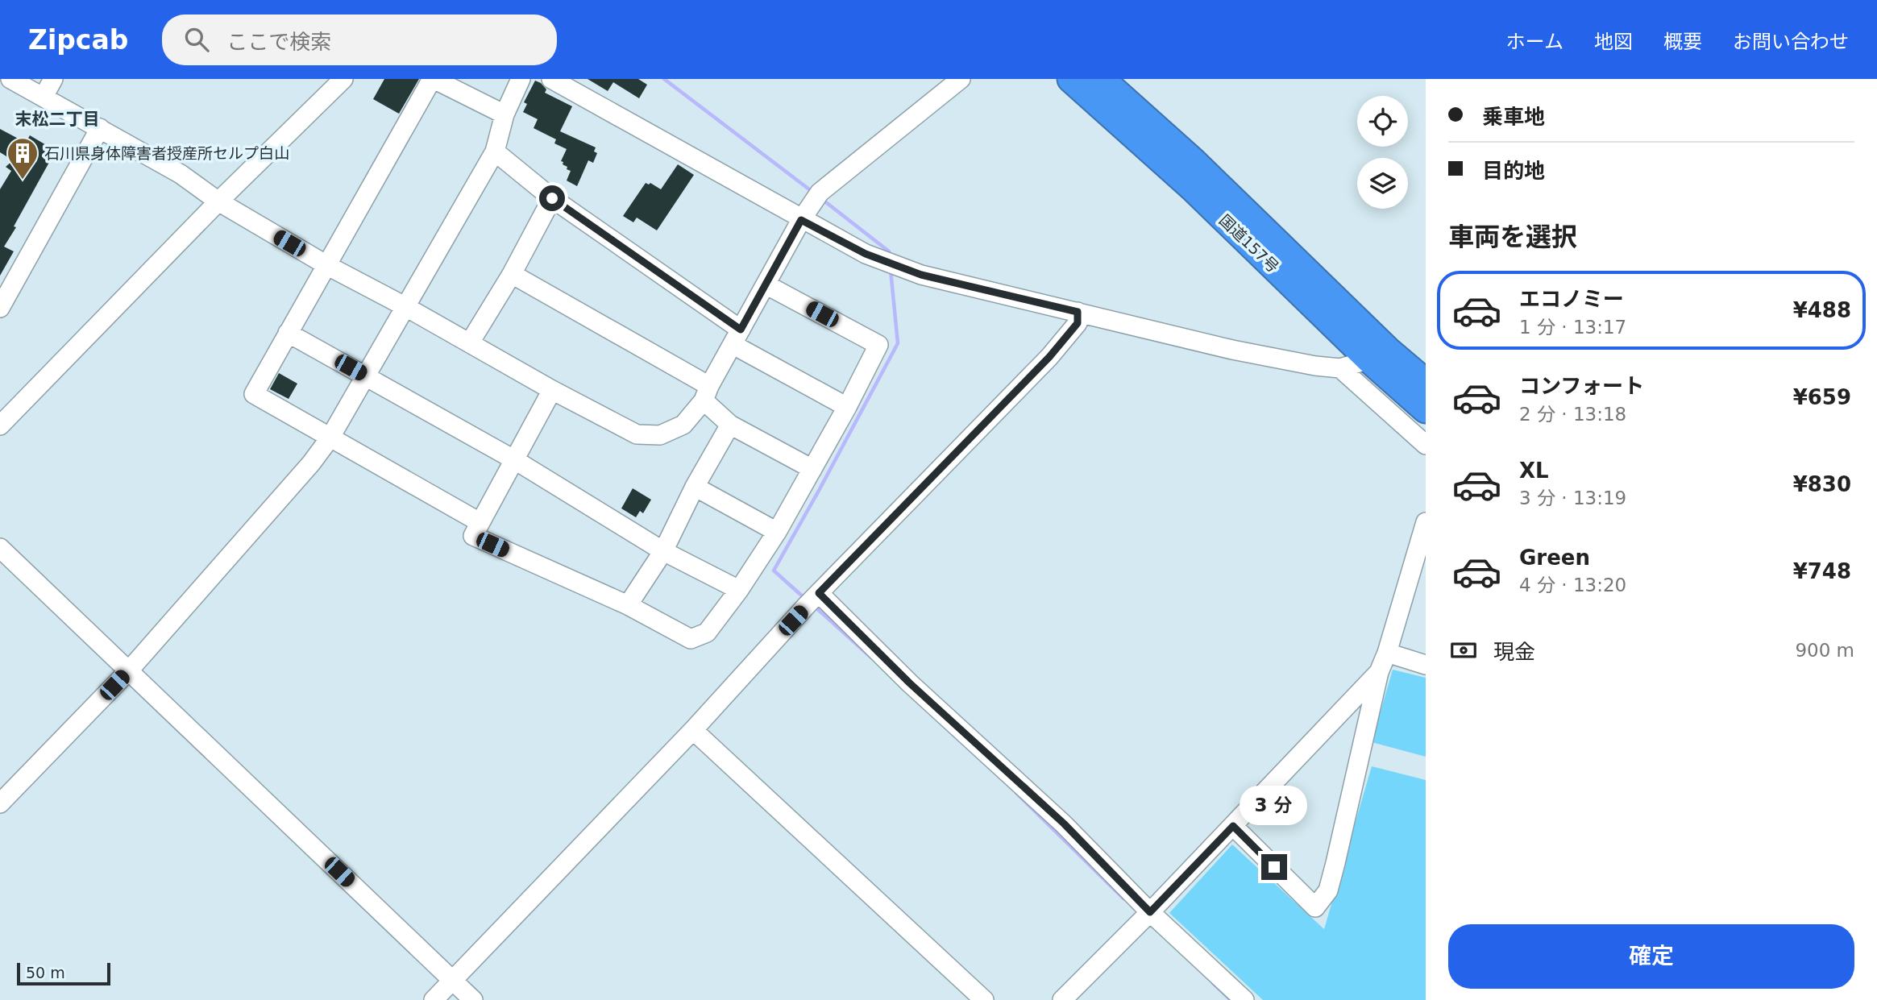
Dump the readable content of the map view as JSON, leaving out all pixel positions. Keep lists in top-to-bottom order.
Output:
{
  "streets": {
    "highway": ["国道157号"]
  },
  "districts": ["末松二丁目"],
  "places": {
    "building": ["石川県身体障害者授産所セルプ白山"]
  },
  "scale_bar": "50 m",
  "page": {
    "header": "Zipcab",
    "search": "ここで検索",
    "nav": [
      "ホーム",
      "地図",
      "概要",
      "お問い合わせ"
    ],
    "banner": ["乗車地", "目的地"],
    "heading": "車両を選択",
    "list": [
      {
        "name": "エコノミー",
        "note": "1 分 · 13:17",
        "value": "¥488"
      },
      {
        "name": "コンフォート",
        "note": "2 分 · 13:18",
        "value": "¥659"
      },
      {
        "name": "XL",
        "note": "3 分 · 13:19",
        "value": "¥830"
      },
      {
        "name": "Green",
        "note": "4 分 · 13:20",
        "value": "¥748"
      }
    ],
    "pay": ["現金", "900 m"],
    "bubble": "3 分",
    "buttons": "確定",
    "scale": "50 m"
  }
}
